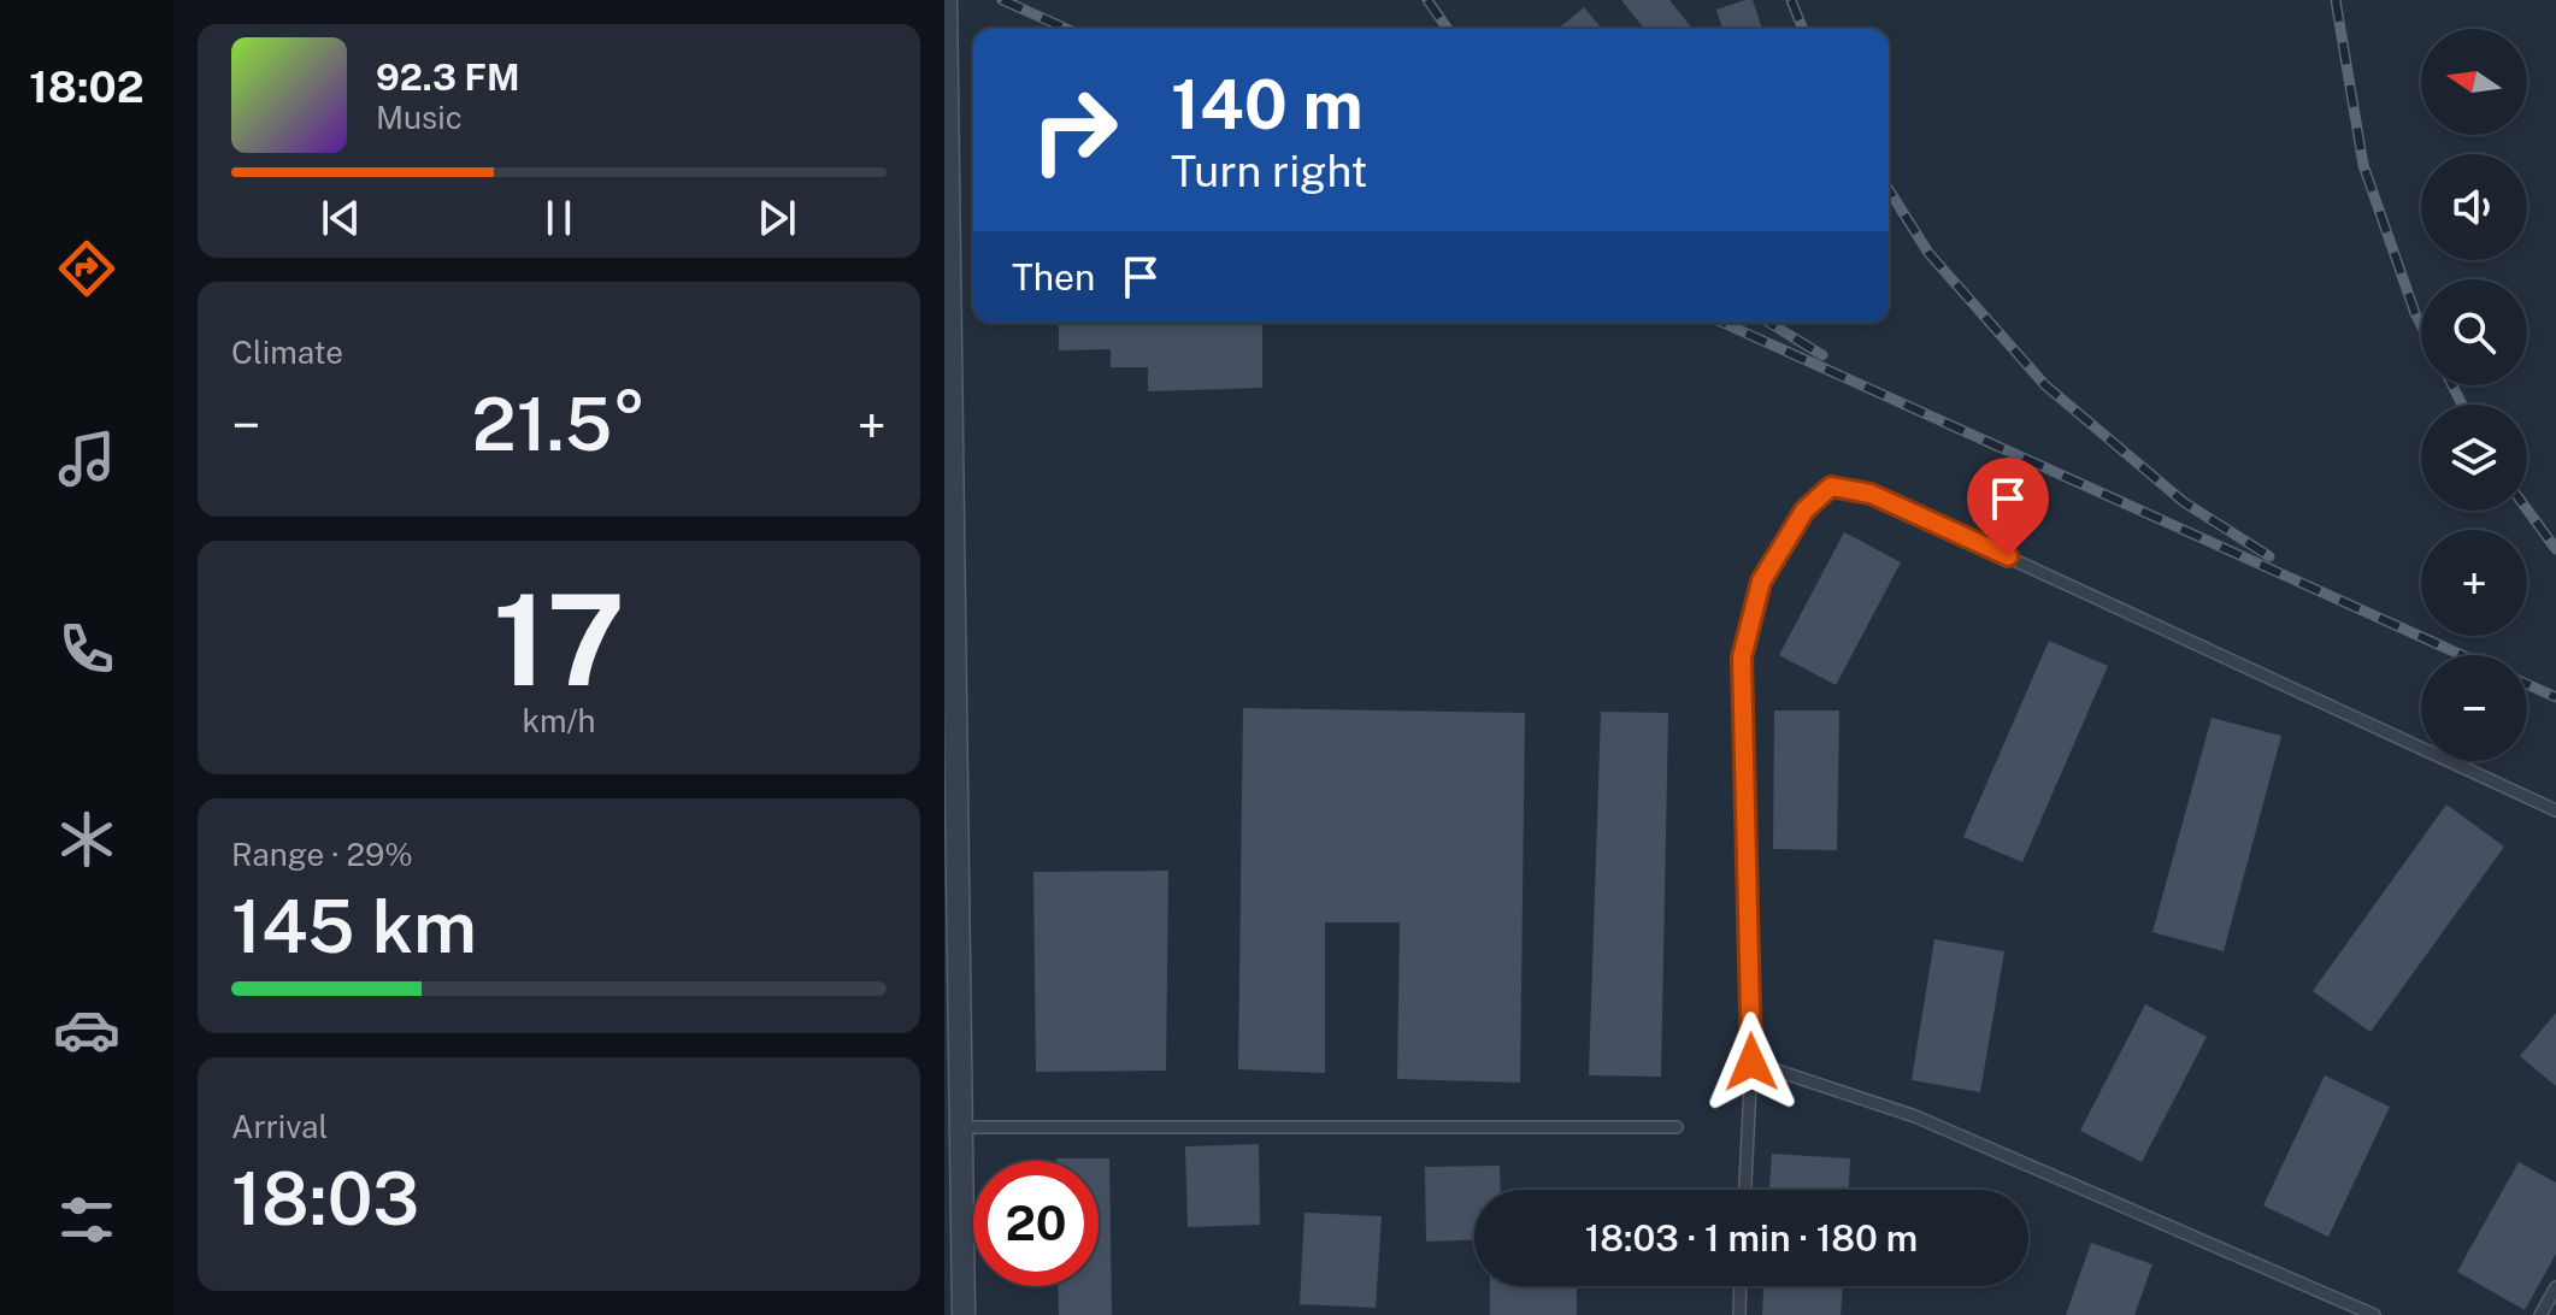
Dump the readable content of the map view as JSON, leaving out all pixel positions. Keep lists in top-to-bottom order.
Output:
{
  "north": "left",
  "page": {
    "tabs": "18:02",
    "map_buttons": ["+", "−"],
    "turn": ["140 m", "Turn right"],
    "song": ["92.3 FM", "Music"],
    "then": "Then",
    "tile": [
      "Climate",
      ["17", "km/h"],
      ["Range · 29%", "145 km"],
      ["Arrival", "18:03"]
    ],
    "heat": ["−", "21.5°", "+"],
    "limit": "20",
    "trip": "18:03 · 1 min · 180 m"
  }
}
